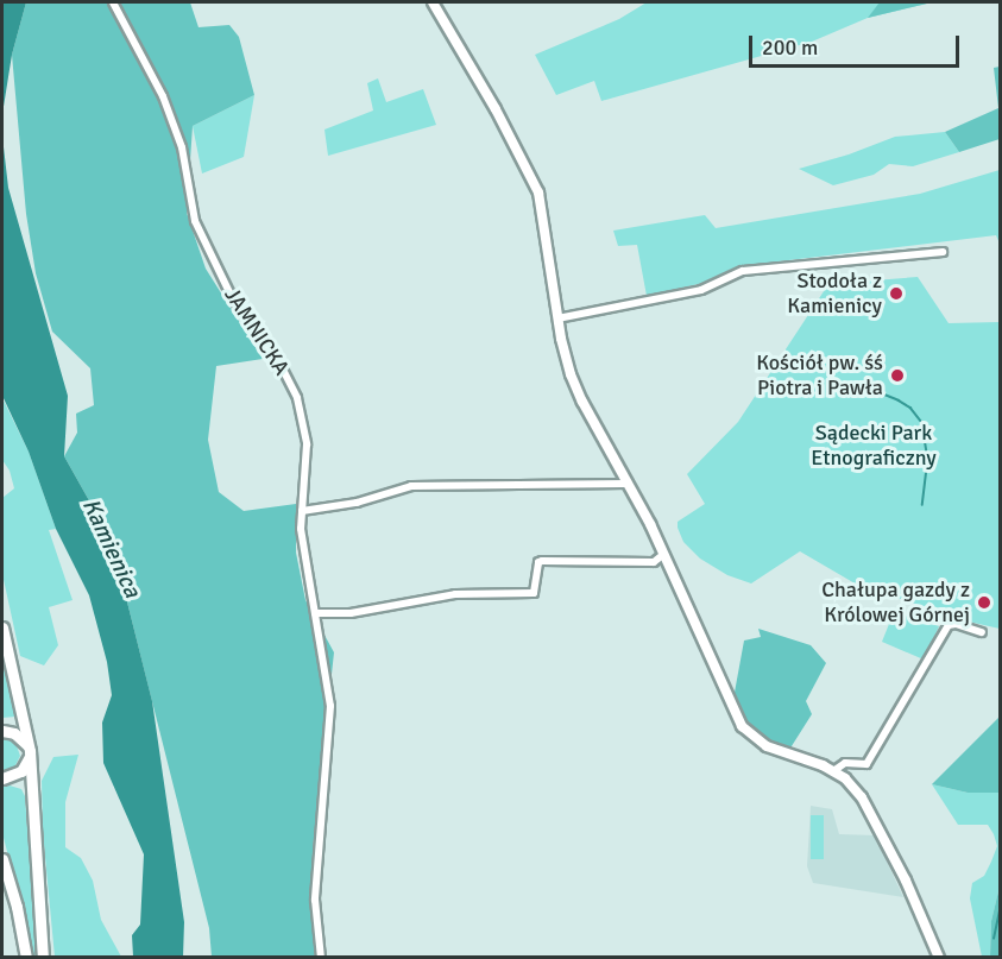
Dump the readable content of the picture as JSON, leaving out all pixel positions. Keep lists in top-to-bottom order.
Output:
{
  "streets": {
    "street": ["JAMNICKA"]
  },
  "water": ["Kamienica"],
  "parks": ["Sądecki Park Etnograficzny"],
  "places": ["Stodoła z Kamienicy", "Kościół pw. śś Piotra i Pawła", "Chałupa gazdy z Królowej Górnej"],
  "scale_bar": "200 m"
}
